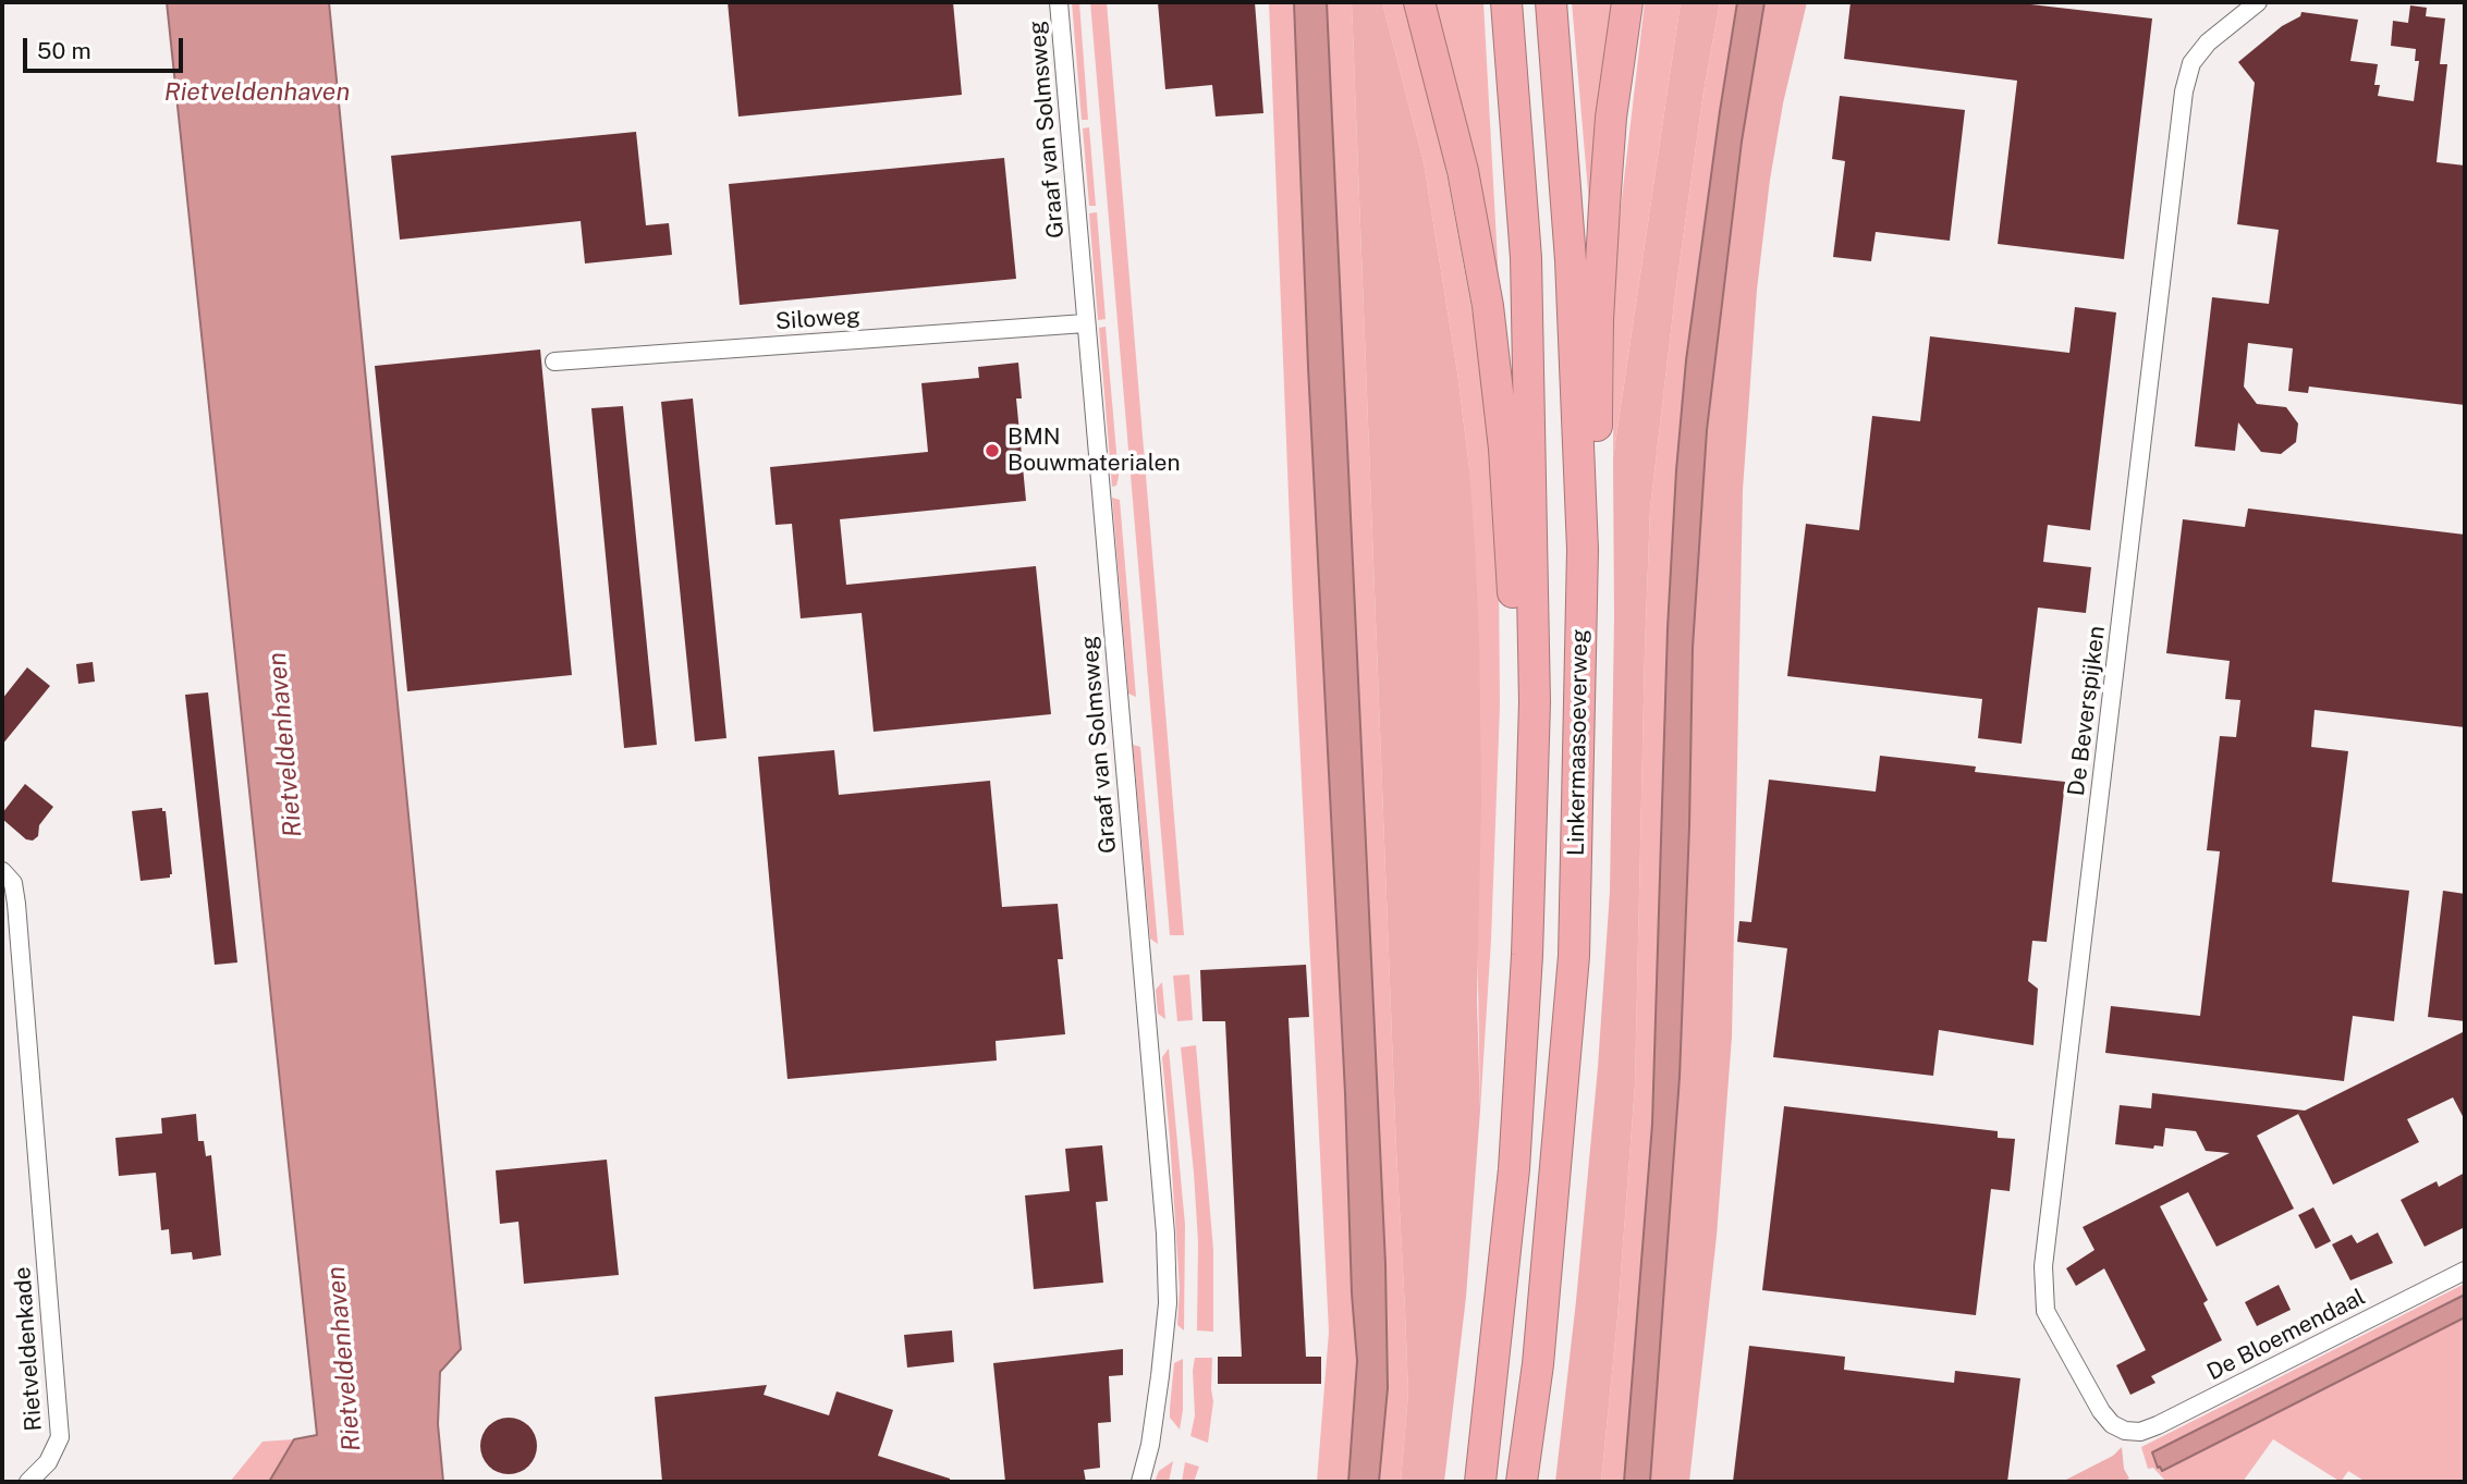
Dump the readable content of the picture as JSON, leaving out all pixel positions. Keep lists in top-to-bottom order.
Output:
{
  "streets": {
    "highway": ["Linkermaasoeverweg"],
    "street": [
      "Graaf van Solmsweg",
      "Siloweg",
      "De Beverspijken",
      "De Bloemendaal",
      "Rietveldenkade"
    ]
  },
  "crossings": [
    ["Graaf van Solmsweg", "Siloweg"],
    ["De Beverspijken", "De Bloemendaal"]
  ],
  "water": ["Rietveldenhaven"],
  "places": ["BMN Bouwmaterialen"],
  "scale_bar": "50 m"
}
